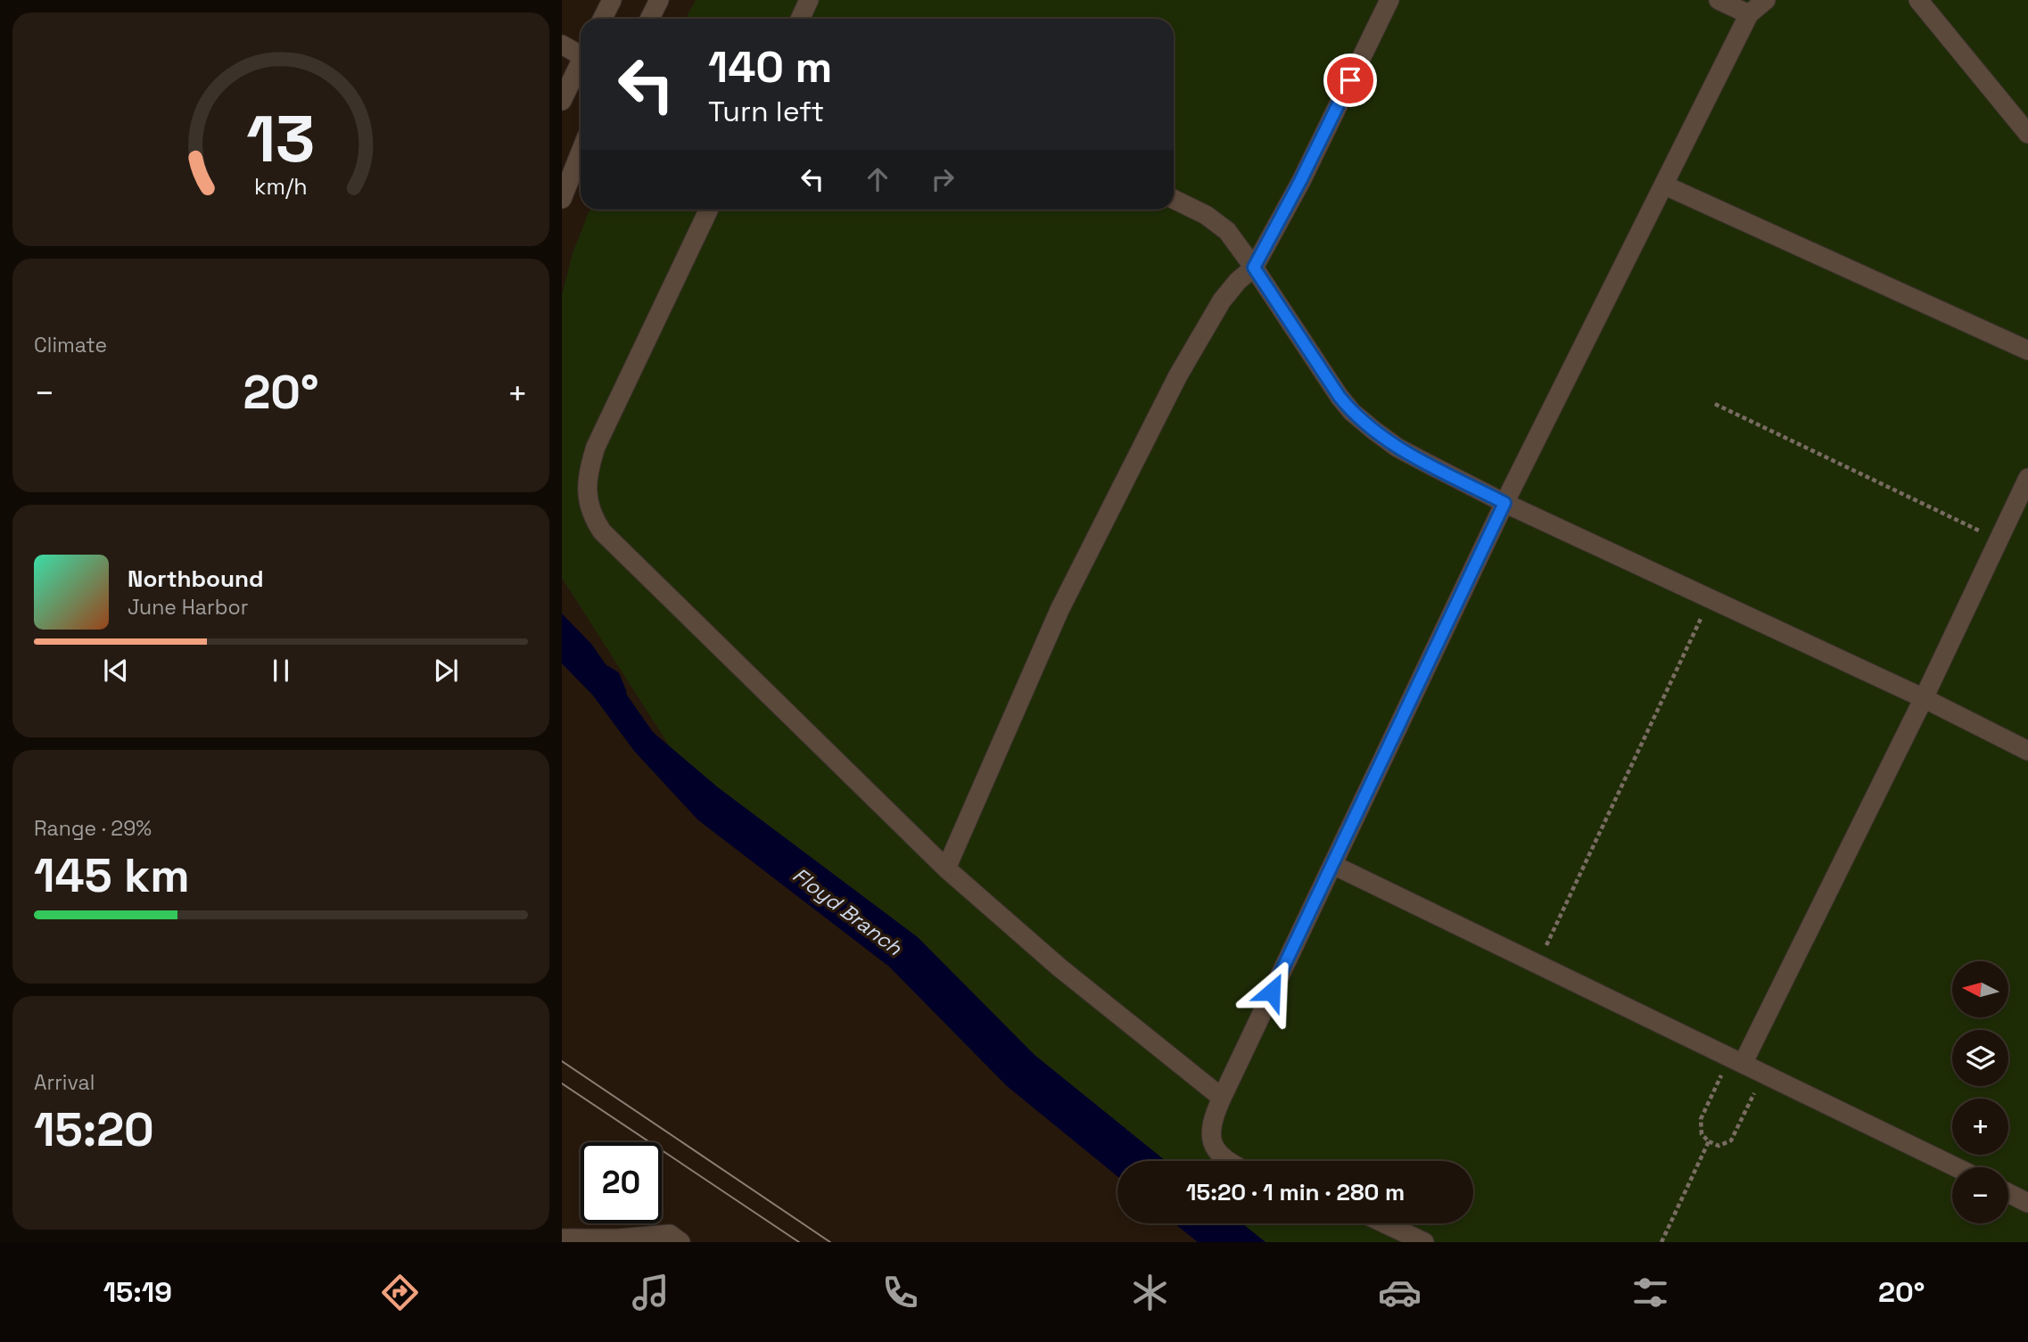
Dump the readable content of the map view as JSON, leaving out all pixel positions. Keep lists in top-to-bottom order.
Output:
{
  "water": ["Floyd Branch"],
  "north": "left",
  "page": {
    "turn": ["140 m", "Turn left"],
    "tile": [
      "Climate",
      ["Range · 29%", "145 km"],
      ["Arrival", "15:20"]
    ],
    "heat": ["−", "20°", "+"],
    "song": ["Northbound", "June Harbor"],
    "map_buttons": ["+", "−"],
    "limit": "20",
    "trip": "15:20 · 1 min · 280 m",
    "tabs": ["15:19", "20°"],
    "gauge": ["13", "km/h"]
  }
}
